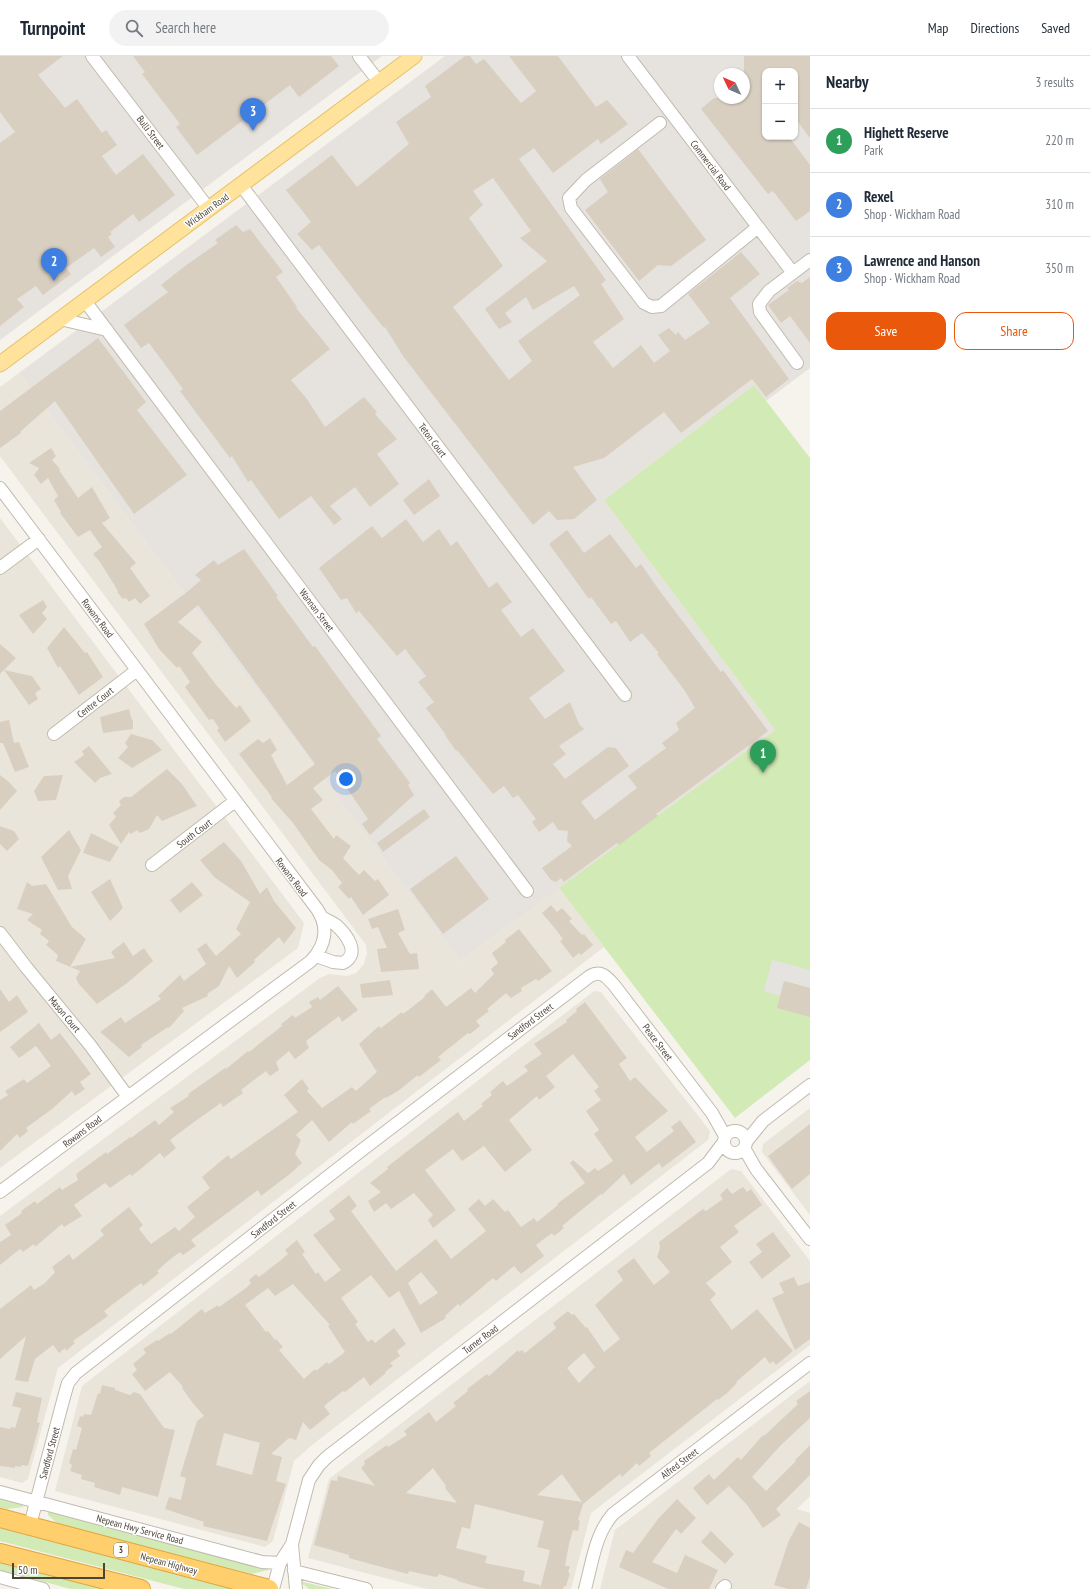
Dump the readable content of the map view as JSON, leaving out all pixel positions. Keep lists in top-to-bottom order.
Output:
{
  "streets": {
    "highway": ["3", "Nepean Highway"],
    "main road": ["Wickham Road"],
    "street": [
      "Bulli Street",
      "Commercial Road",
      "Teton Court",
      "Wannan Street",
      "Rowans Road",
      "Centre Court",
      "South Court",
      "Mason Court",
      "Sandford Street",
      "Peace Street",
      "Turner Road",
      "Alfred Street",
      "Nepean Hwy Service Road"
    ]
  },
  "crossings": [
    ["Bulli Street", "Wickham Road"],
    ["Wickham Road", "Teton Court"],
    ["Wickham Road", "Wannan Street"],
    ["Rowans Road", "Centre Court"],
    ["Rowans Road", "South Court"],
    ["Rowans Road", "Mason Court"],
    ["Sandford Street", "Peace Street"],
    ["Sandford Street", "Nepean Hwy Service Road"],
    ["Sandford Street", "Nepean Highway"],
    ["Peace Street", "Turner Road"],
    ["Turner Road", "Nepean Hwy Service Road"]
  ],
  "scale_bar": "50 m",
  "north": "top left",
  "page": {
    "header": "Turnpoint",
    "search": "Search here",
    "nav": ["Map", "Directions", "Saved"],
    "heading": ["Nearby", "3 results"],
    "map_buttons": ["+", "−"],
    "pins": ["3", "2", "1"],
    "list": [
      {
        "mark": "1",
        "name": "Highett Reserve",
        "note": "Park",
        "value": "220 m"
      },
      {
        "mark": "2",
        "name": "Rexel",
        "note": "Shop · Wickham Road",
        "value": "310 m"
      },
      {
        "mark": "3",
        "name": "Lawrence and Hanson",
        "note": "Shop · Wickham Road",
        "value": "350 m"
      }
    ],
    "buttons": ["Save", "Share"],
    "scale": "50 m"
  }
}
